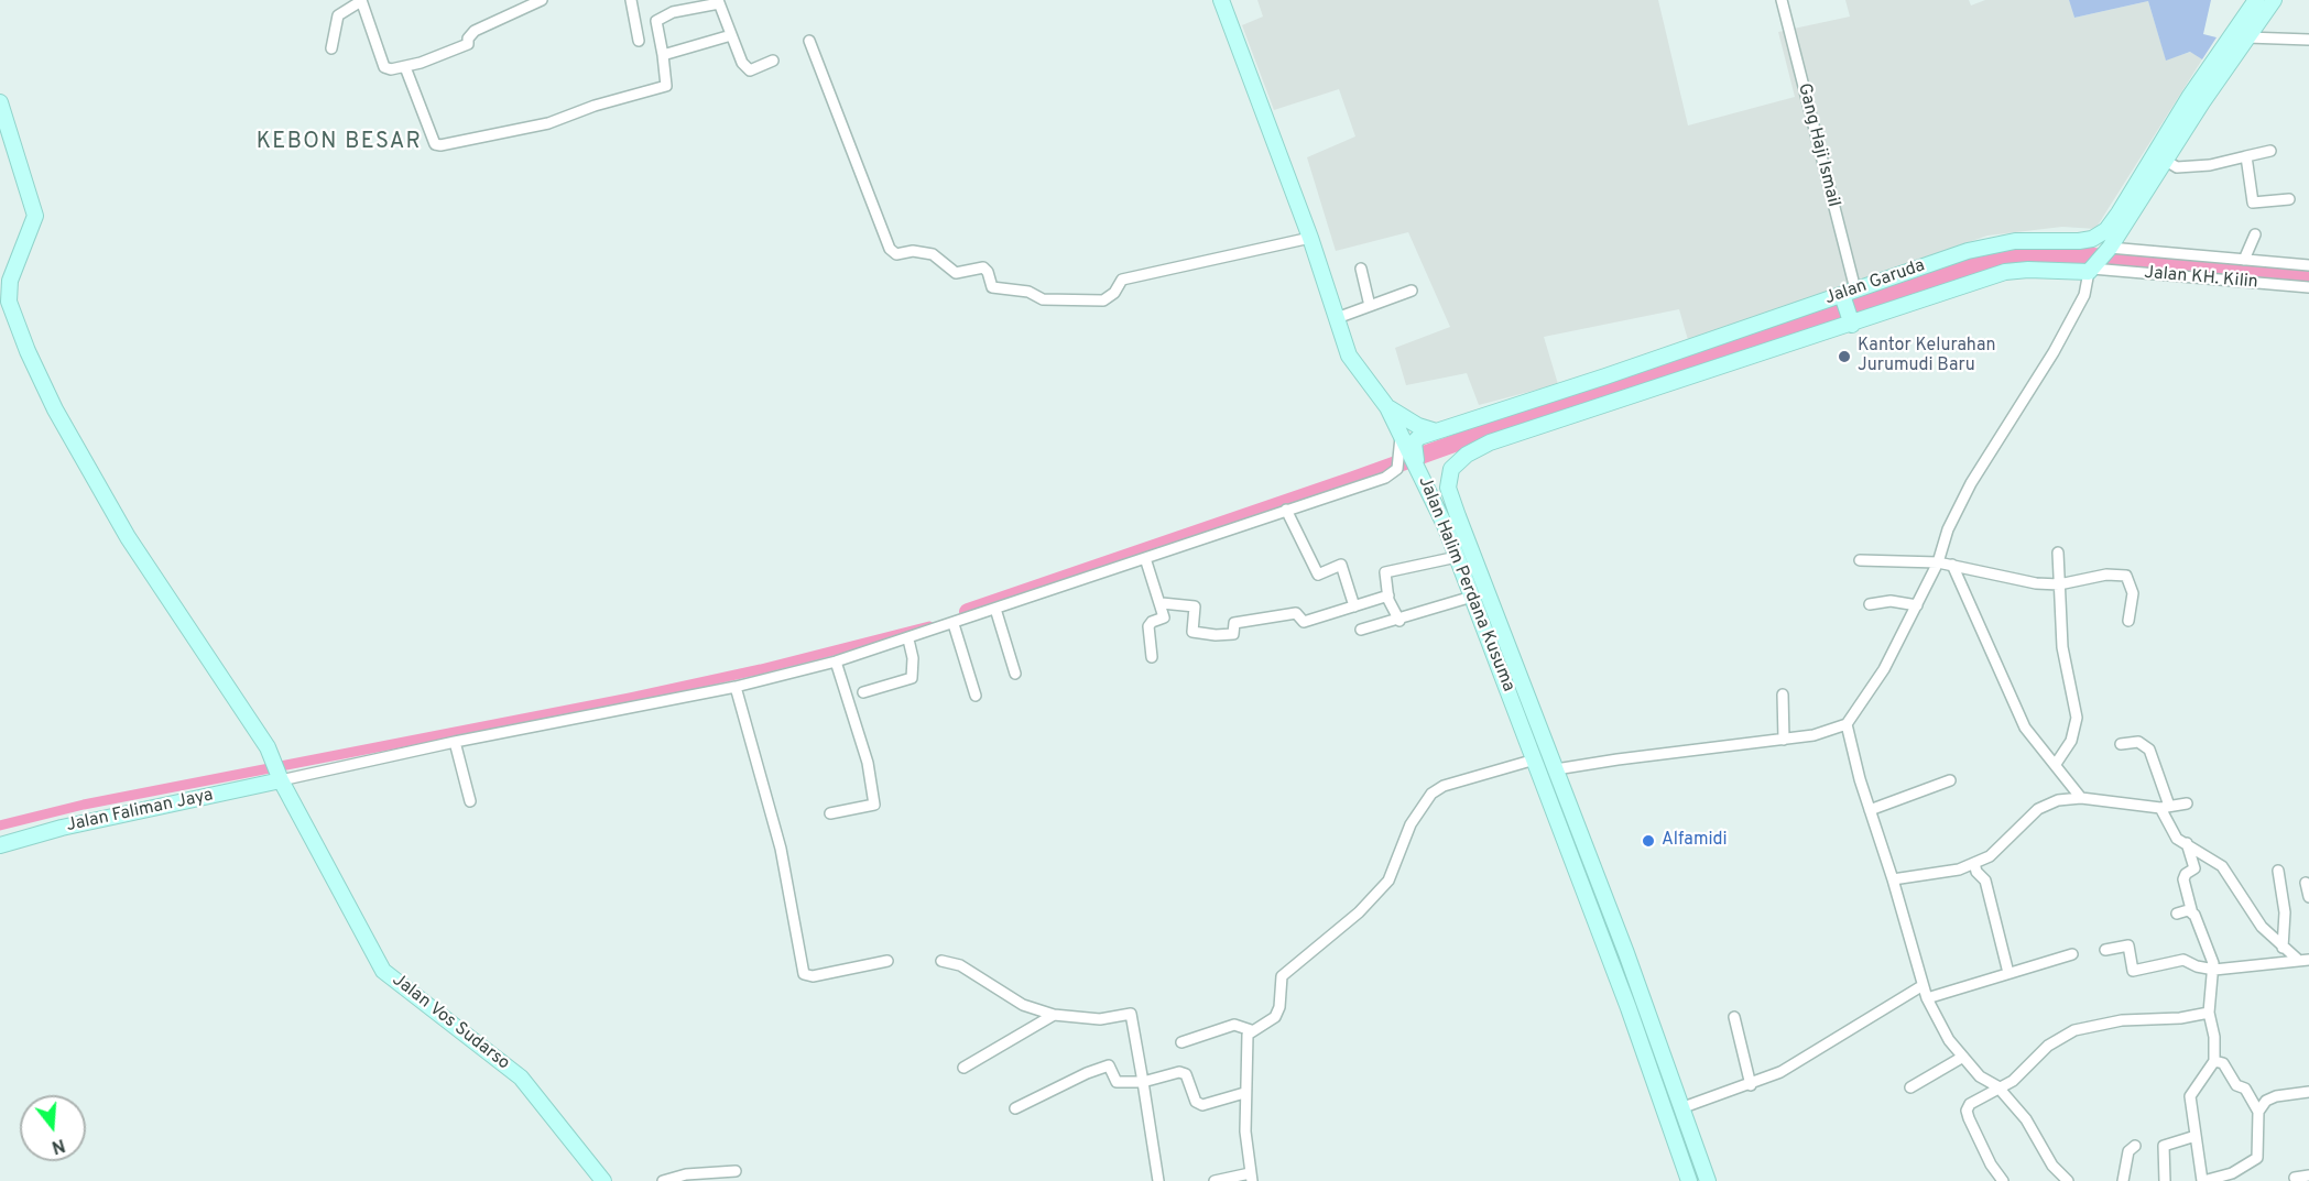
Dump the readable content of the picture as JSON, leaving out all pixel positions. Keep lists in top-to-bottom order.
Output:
{
  "streets": {
    "main road": [
      "Jalan Garuda",
      "Jalan Halim Perdana Kusuma",
      "Jalan Faliman Jaya",
      "Jalan Vos Sudarso"
    ],
    "street": ["Gang Haji Ismail", "Jalan KH. Kilin"]
  },
  "crossings": [
    ["Gang Haji Ismail", "Jalan Garuda"],
    ["Jalan KH. Kilin", "Jalan Garuda"],
    ["Jalan Garuda", "Jalan Halim Perdana Kusuma"],
    ["Jalan Faliman Jaya", "Jalan Vos Sudarso"]
  ],
  "districts": ["KEBON BESAR"],
  "places": ["Kantor Kelurahan Jurumudi Baru", "Alfamidi"],
  "north": "bottom"
}
